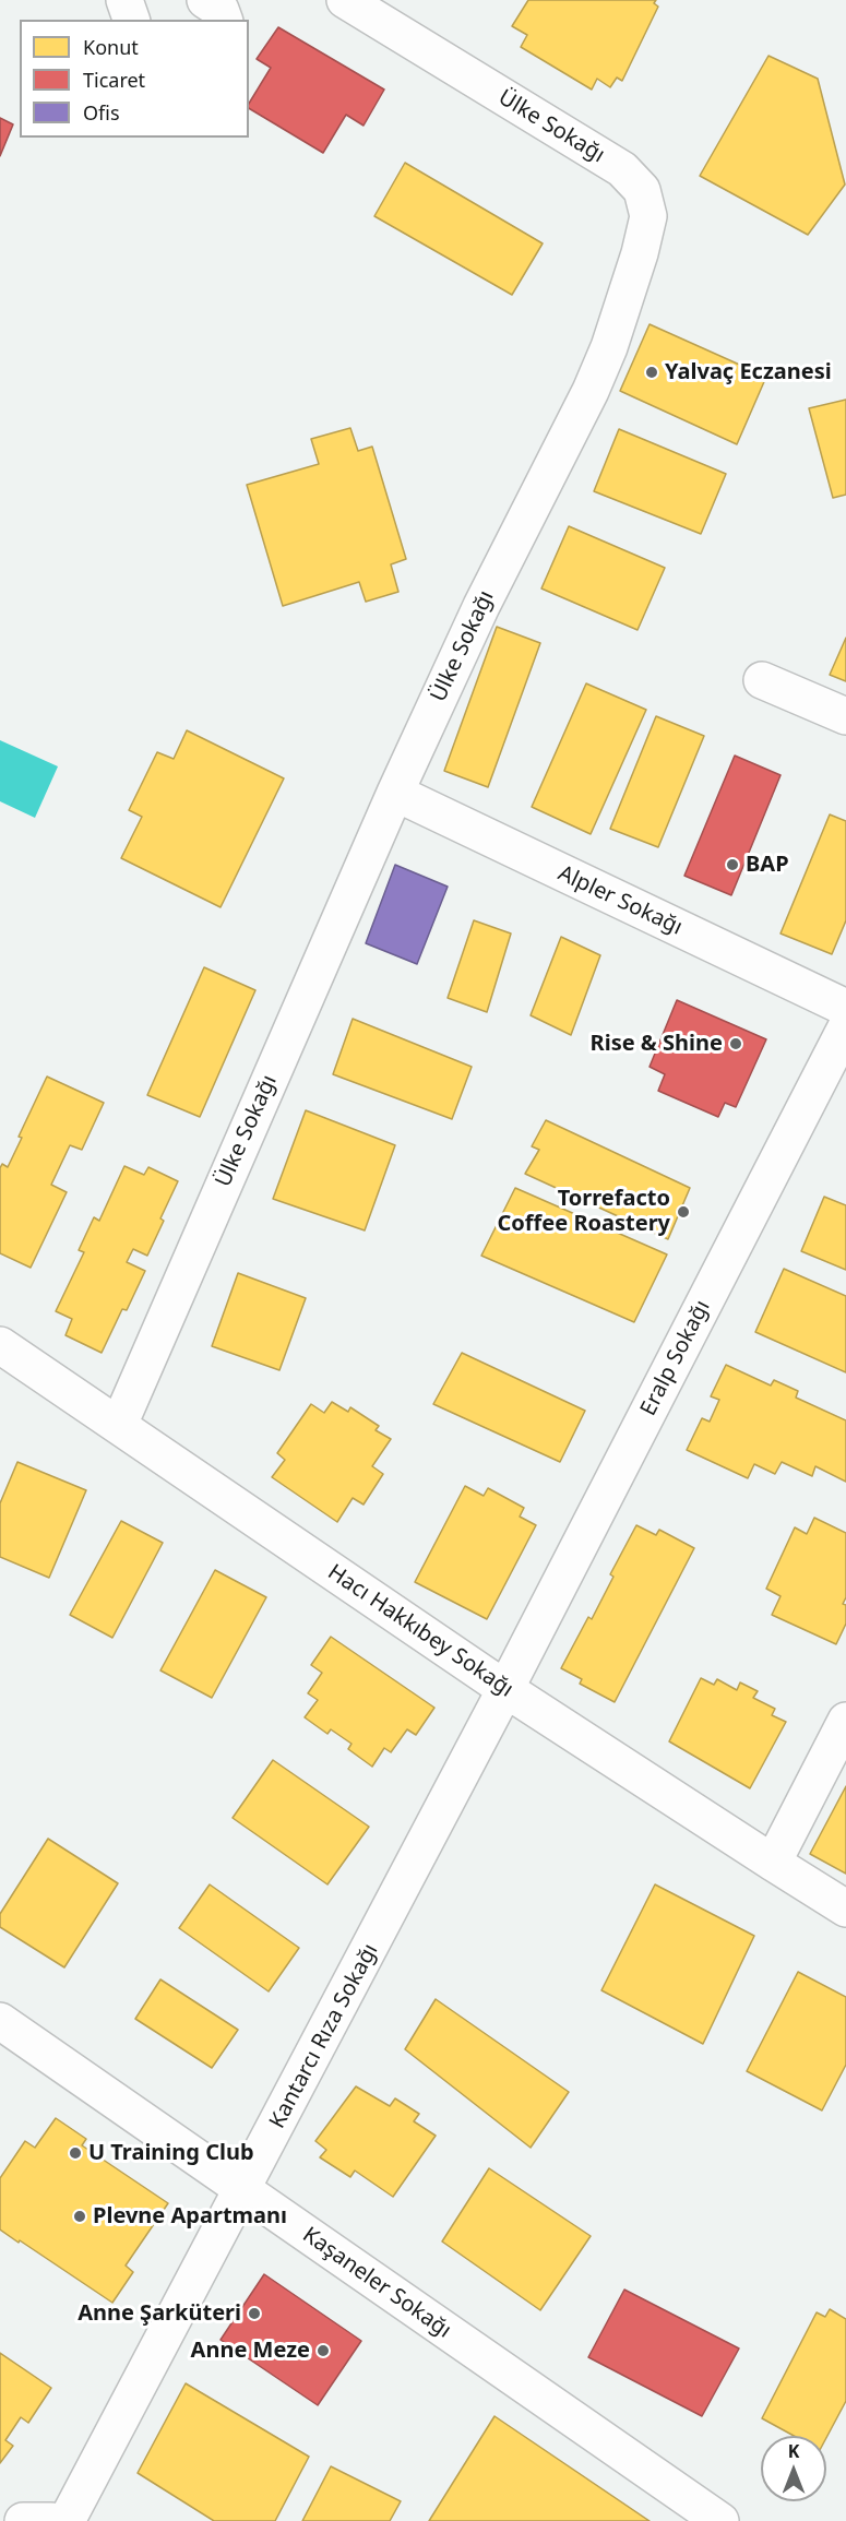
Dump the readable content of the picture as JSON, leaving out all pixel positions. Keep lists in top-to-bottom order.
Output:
{
  "streets": {
    "street": [
      "Ülke Sokağı",
      "Alpler Sokağı",
      "Eralp Sokağı",
      "Hacı Hakkıbey Sokağı",
      "Kantarcı Rıza Sokağı",
      "Kaşaneler Sokağı"
    ]
  },
  "crossings": [
    ["Ülke Sokağı", "Alpler Sokağı"],
    ["Ülke Sokağı", "Hacı Hakkıbey Sokağı"],
    ["Eralp Sokağı", "Hacı Hakkıbey Sokağı"],
    ["Eralp Sokağı", "Kantarcı Rıza Sokağı"],
    ["Hacı Hakkıbey Sokağı", "Kantarcı Rıza Sokağı"],
    ["Kantarcı Rıza Sokağı", "Kaşaneler Sokağı"]
  ],
  "places": [
    "Yalvaç Eczanesi",
    "BAP",
    "Rise & Shine",
    "Torrefacto Coffee Roastery",
    "U Training Club",
    "Plevne Apartmanı",
    "Anne Şarküteri",
    "Anne Meze"
  ],
  "legend": ["Konut", "Ticaret", "Ofis"],
  "north": "top"
}
